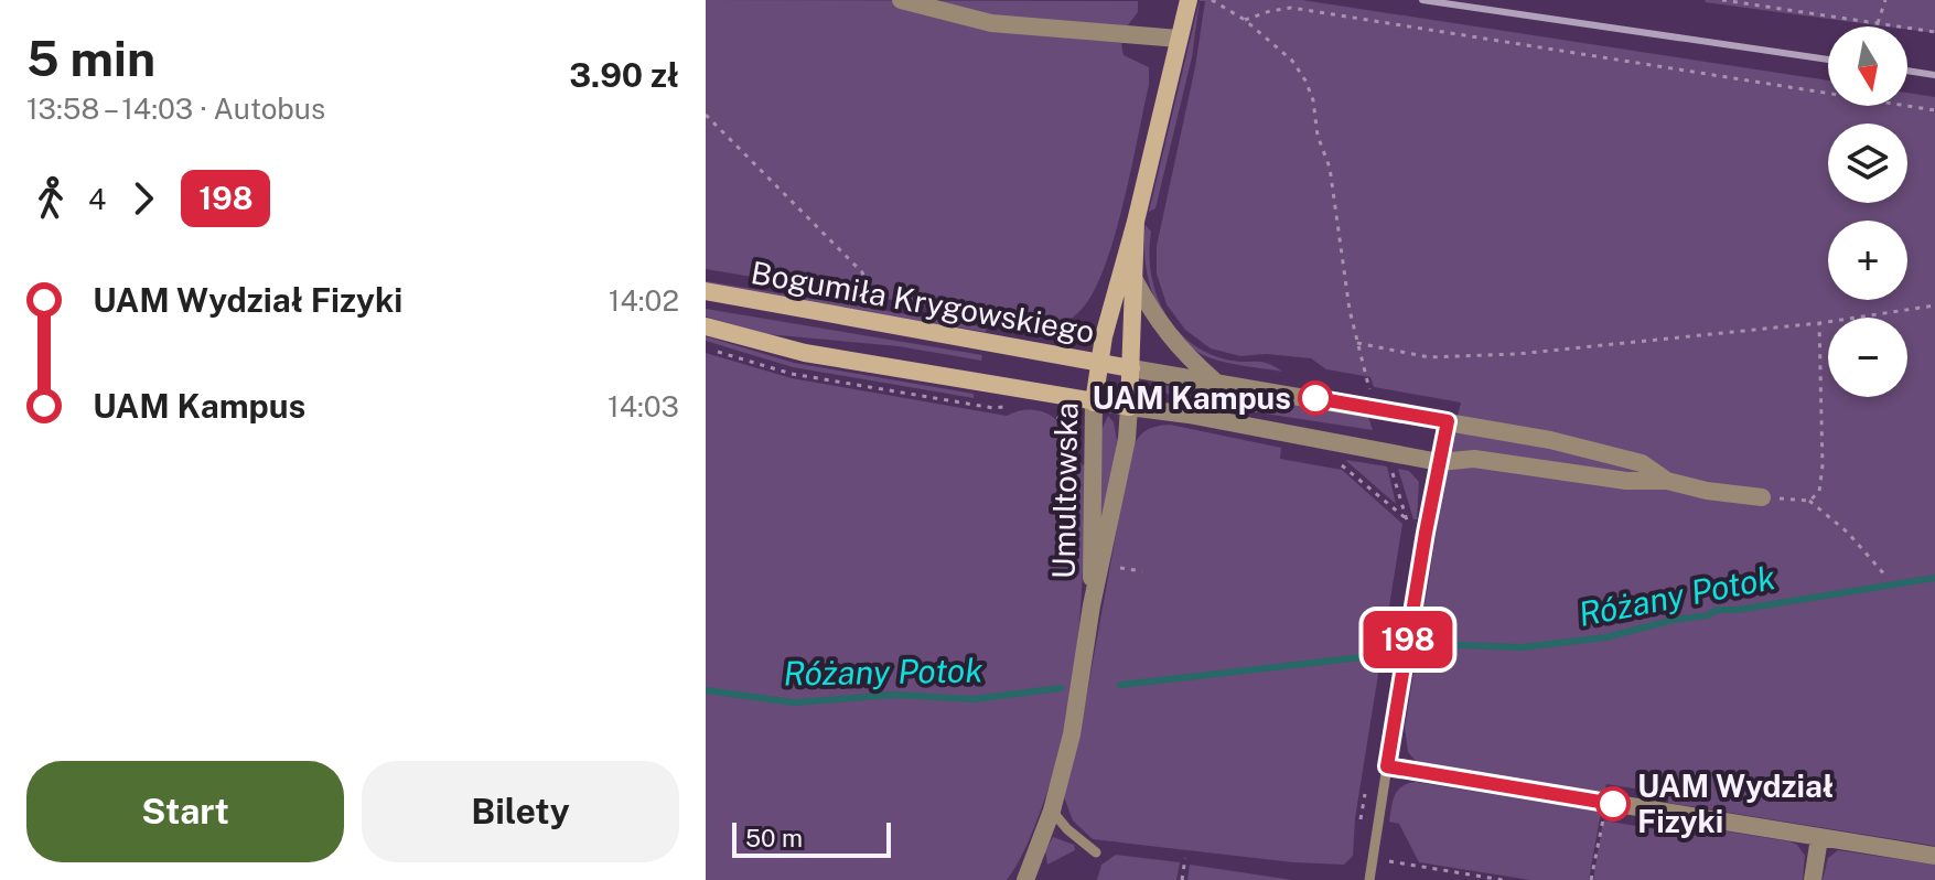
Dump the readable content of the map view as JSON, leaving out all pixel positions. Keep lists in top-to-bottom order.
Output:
{
  "streets": {
    "street": ["Bogumiła Krygowskiego", "Umultowska"]
  },
  "crossings": [
    ["Bogumiła Krygowskiego", "Umultowska"]
  ],
  "water": ["Różany Potok"],
  "places": ["UAM Kampus", "UAM Wydział Fizyki"],
  "lines": ["bus line 198"],
  "scale_bar": "50 m",
  "north": "bottom",
  "page": {
    "heading": ["5 min", "13:58 – 14:03 · Autobus", "3.90 zł"],
    "on_map": "198",
    "map_buttons": ["+", "−"],
    "legs": ["4", "198"],
    "list": [
      {
        "name": "UAM Wydział Fizyki",
        "value": "14:02"
      },
      {
        "name": "UAM Kampus",
        "value": "14:03"
      }
    ],
    "buttons": ["Start", "Bilety"],
    "scale": "50 m"
  }
}
